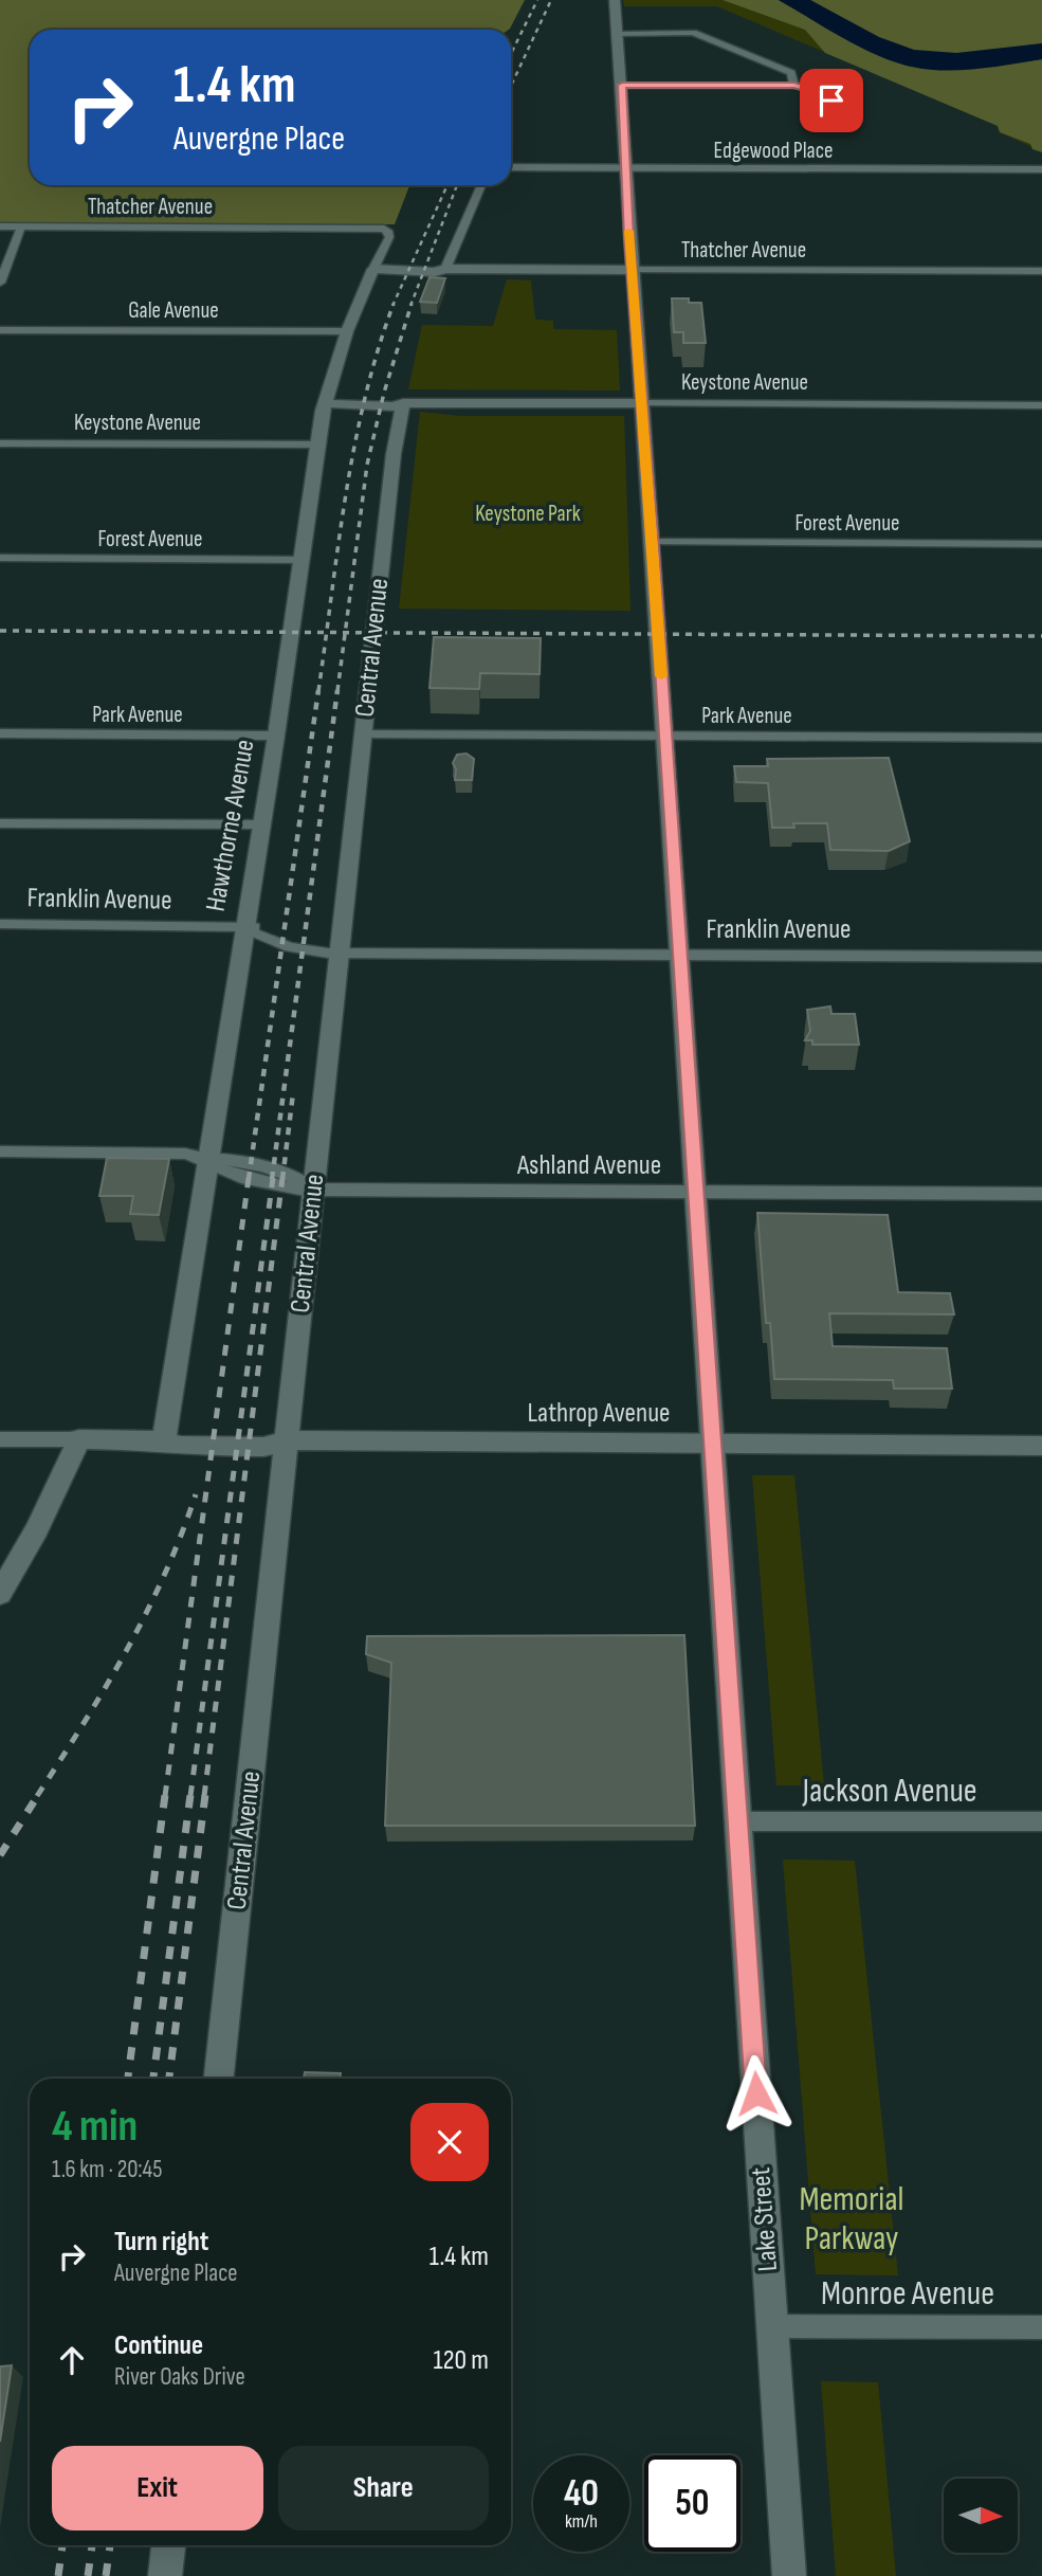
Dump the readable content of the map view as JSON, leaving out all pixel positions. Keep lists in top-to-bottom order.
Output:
{
  "streets": {
    "street": [
      "Edgewood Place",
      "Thatcher Avenue",
      "Gale Avenue",
      "Keystone Avenue",
      "Forest Avenue",
      "Central Avenue",
      "Park Avenue",
      "Hawthorne Avenue",
      "Franklin Avenue",
      "Ashland Avenue",
      "Lathrop Avenue",
      "Jackson Avenue",
      "Lake Street",
      "Monroe Avenue"
    ]
  },
  "crossings": [
    ["Edgewood Place", "Lake Street"],
    ["Thatcher Avenue", "Hawthorne Avenue"],
    ["Thatcher Avenue", "Lake Street"],
    ["Gale Avenue", "Hawthorne Avenue"],
    ["Keystone Avenue", "Central Avenue"],
    ["Keystone Avenue", "Hawthorne Avenue"],
    ["Keystone Avenue", "Lake Street"],
    ["Forest Avenue", "Hawthorne Avenue"],
    ["Forest Avenue", "Lake Street"],
    ["Central Avenue", "Park Avenue"],
    ["Central Avenue", "Franklin Avenue"],
    ["Central Avenue", "Ashland Avenue"],
    ["Central Avenue", "Lathrop Avenue"],
    ["Park Avenue", "Hawthorne Avenue"],
    ["Park Avenue", "Lake Street"],
    ["Hawthorne Avenue", "Franklin Avenue"],
    ["Hawthorne Avenue", "Ashland Avenue"],
    ["Hawthorne Avenue", "Lathrop Avenue"],
    ["Franklin Avenue", "Lake Street"],
    ["Ashland Avenue", "Lake Street"],
    ["Lathrop Avenue", "Lake Street"],
    ["Jackson Avenue", "Lake Street"],
    ["Lake Street", "Monroe Avenue"]
  ],
  "parks": ["Keystone Park", "Memorial Parkway"],
  "north": "right",
  "page": {
    "turn": ["1.4 km", "Auvergne Place"],
    "heading": ["4 min", "1.6 km · 20:45"],
    "list": [
      {
        "name": "Turn right",
        "note": "Auvergne Place",
        "value": "1.4 km"
      },
      {
        "name": "Continue",
        "note": "River Oaks Drive",
        "value": "120 m"
      }
    ],
    "buttons": ["Exit", "Share"],
    "speed": "40 km/h",
    "limit": "50"
  }
}
